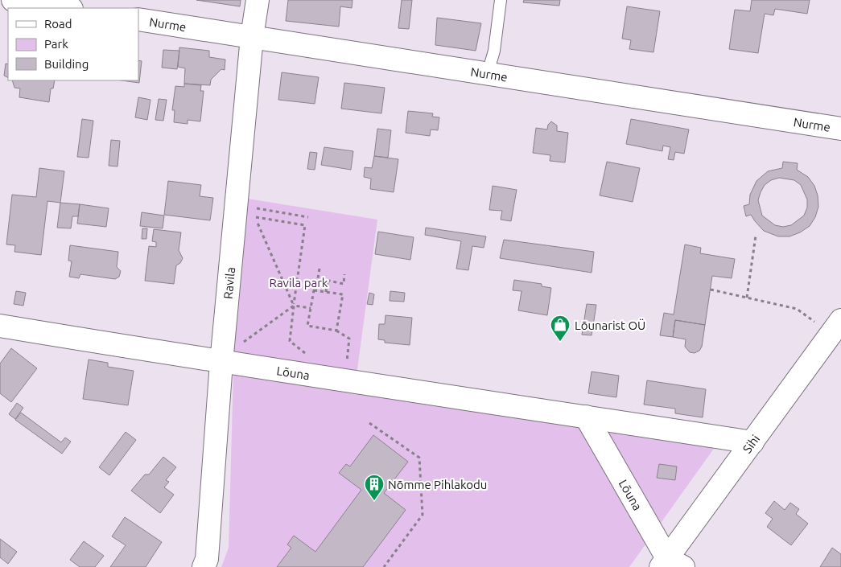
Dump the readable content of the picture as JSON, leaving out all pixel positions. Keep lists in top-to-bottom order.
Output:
{
  "streets": {
    "street": [
      "Nurme",
      "Ravila",
      "Lõuna",
      "Sihi"
    ]
  },
  "crossings": [
    ["Nurme", "Ravila"],
    ["Ravila", "Lõuna"],
    ["Lõuna", "Sihi"]
  ],
  "parks": ["Ravila park"],
  "places": {
    "shop": ["Lõunarist OÜ"],
    "building": ["Nõmme Pihlakodu"]
  },
  "legend": ["Road", "Park", "Building"]
}
